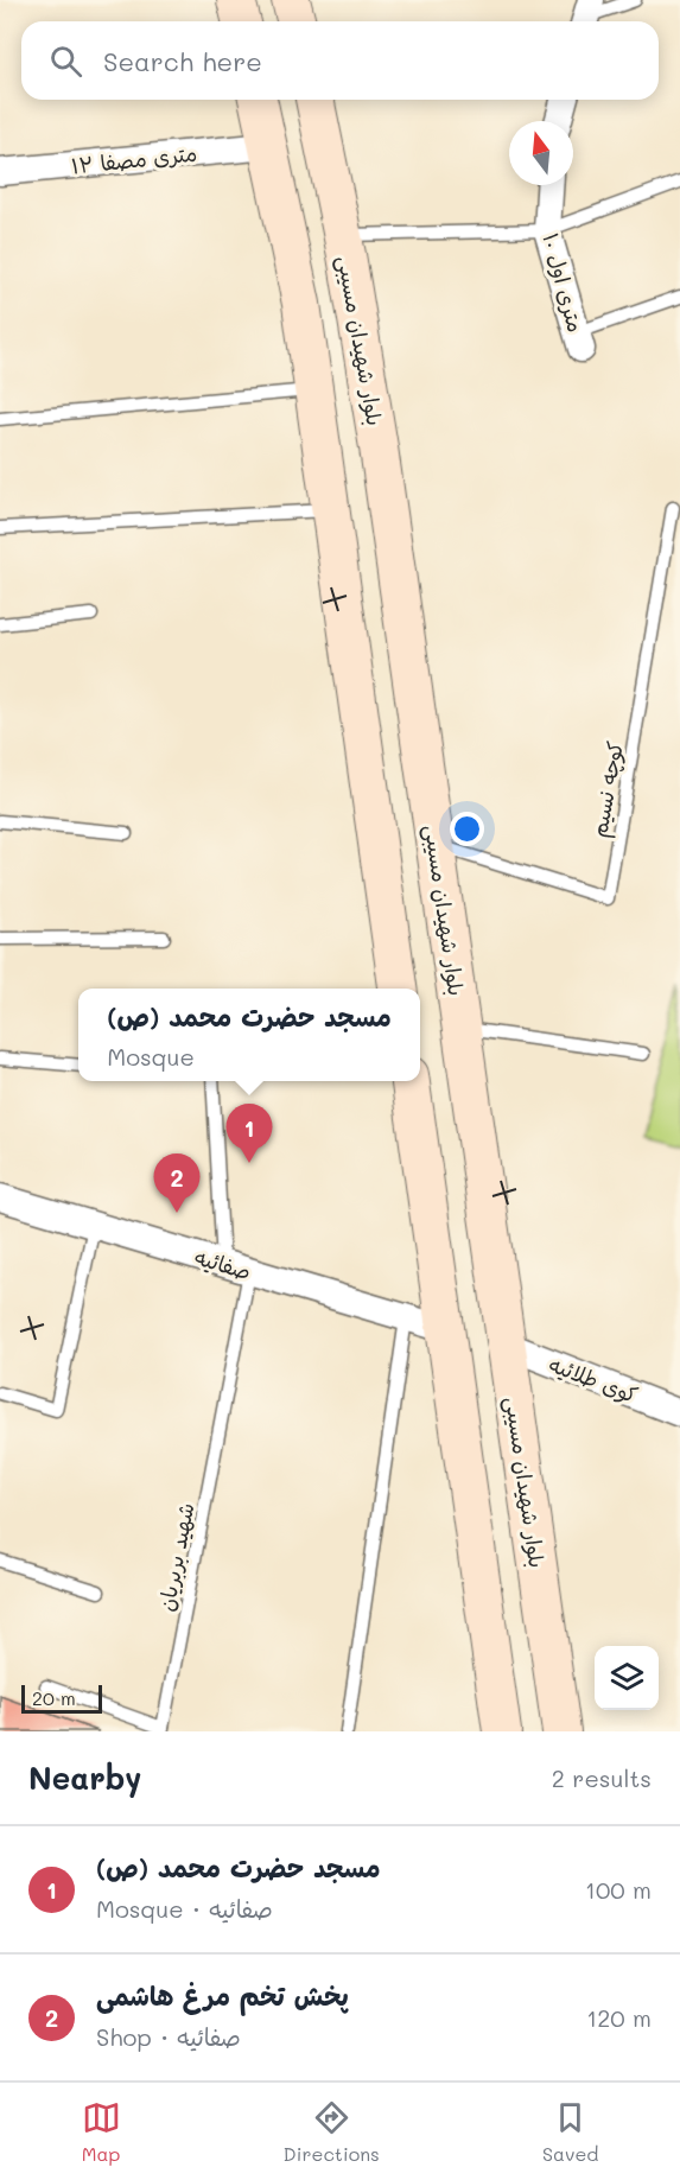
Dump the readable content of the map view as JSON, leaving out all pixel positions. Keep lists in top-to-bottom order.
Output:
{
  "streets": {
    "main road": ["بلوار شهیدان مسیبی"],
    "street": [
      "۱۲ متری مصفا",
      "۱۰ متری اول",
      "صفائیه",
      "کوی طلائیه"
    ],
    "lane": ["کوچه نسیم", "شهید بربریان"]
  },
  "crossings": [
    ["بلوار شهیدان مسیبی", "کوچه نسیم"],
    ["بلوار شهیدان مسیبی", "کوی طلائیه"],
    ["صفائیه", "شهید بربریان"]
  ],
  "scale_bar": "20 m",
  "north": "top",
  "page": {
    "search": "Search here",
    "popup": ["مسجد حضرت محمد (ص)", "Mosque"],
    "pins": ["1", "2"],
    "scale": "20 m",
    "heading": ["Nearby", "2 results"],
    "list": [
      {
        "mark": "1",
        "name": "مسجد حضرت محمد (ص)",
        "note": "Mosque · صفائیه",
        "value": "100 m"
      },
      {
        "mark": "2",
        "name": "پخش تخم مرغ هاشمی",
        "note": "Shop · صفائیه",
        "value": "120 m"
      }
    ],
    "nav": ["Map", "Directions", "Saved"]
  }
}
